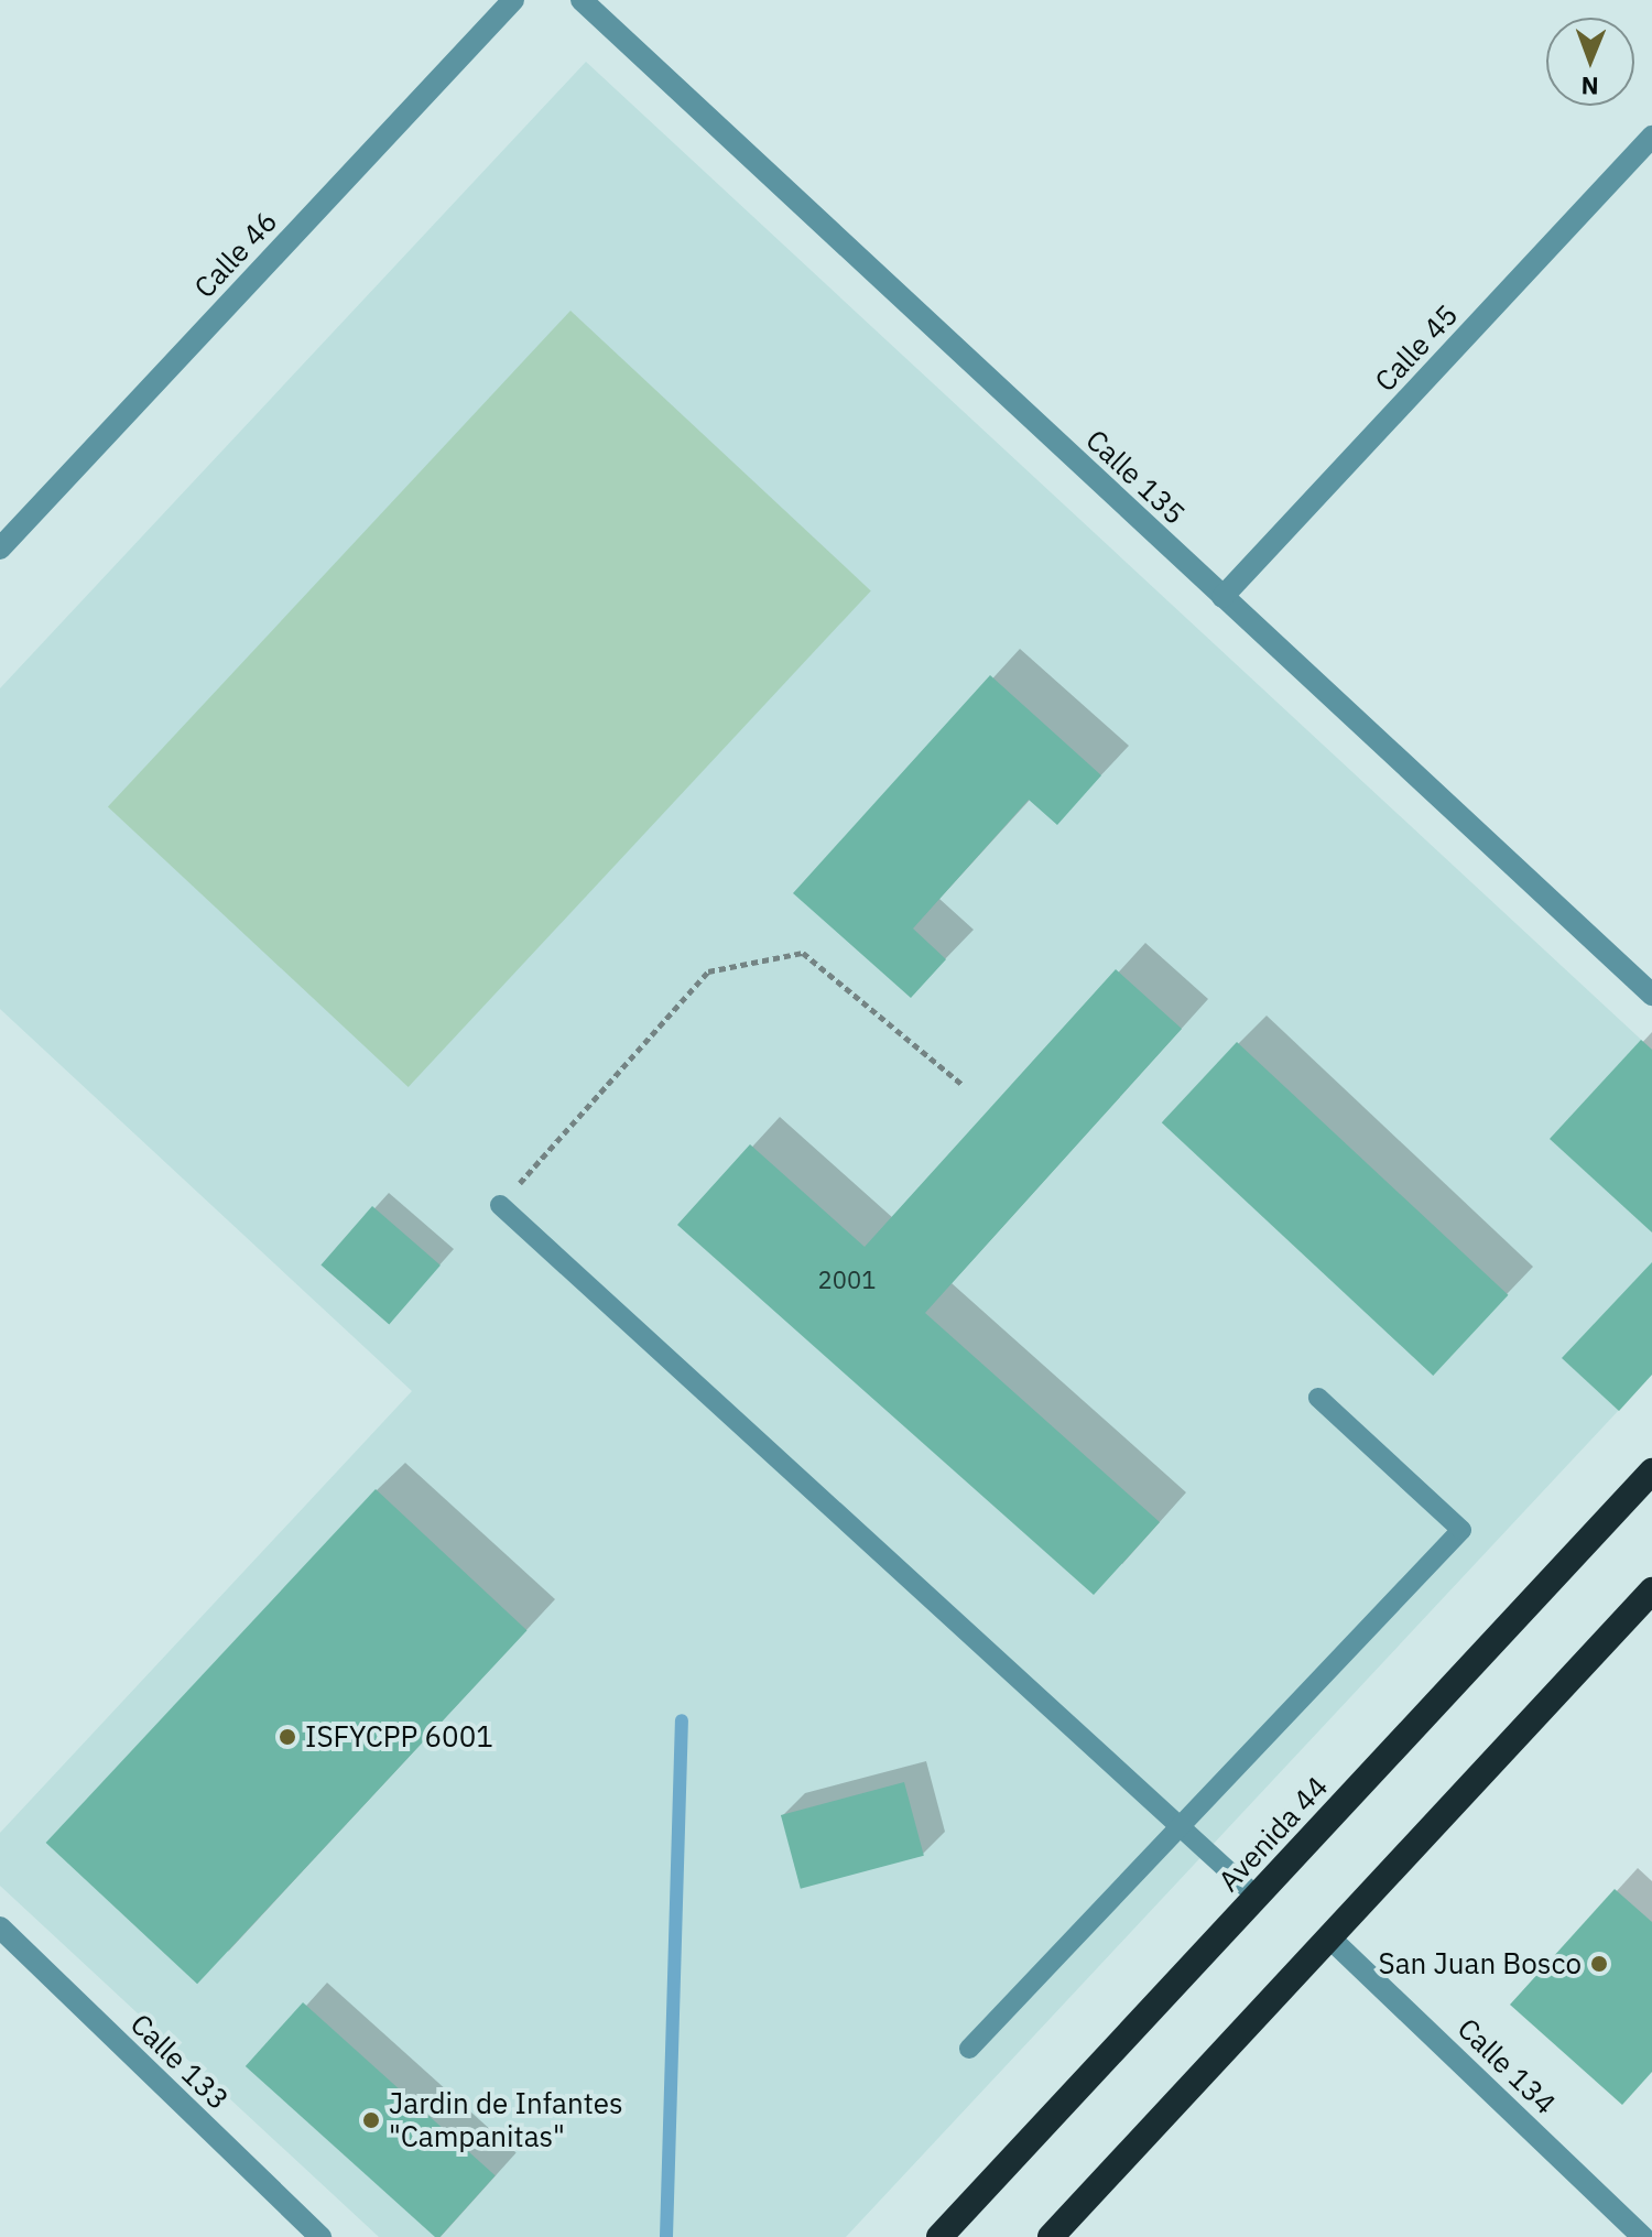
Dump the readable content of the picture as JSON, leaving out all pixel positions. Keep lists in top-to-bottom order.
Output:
{
  "streets": {
    "highway": ["Avenida 44"],
    "street": [
      "Calle 46",
      "Calle 45",
      "Calle 135",
      "Calle 133",
      "Calle 134"
    ]
  },
  "crossings": [
    ["Calle 45", "Calle 135"]
  ],
  "places": ["ISFYCPP 6001", "San Juan Bosco", "Jardin de Infantes \"Campanitas\""],
  "house_numbers": ["2001"],
  "north": "bottom"
}
